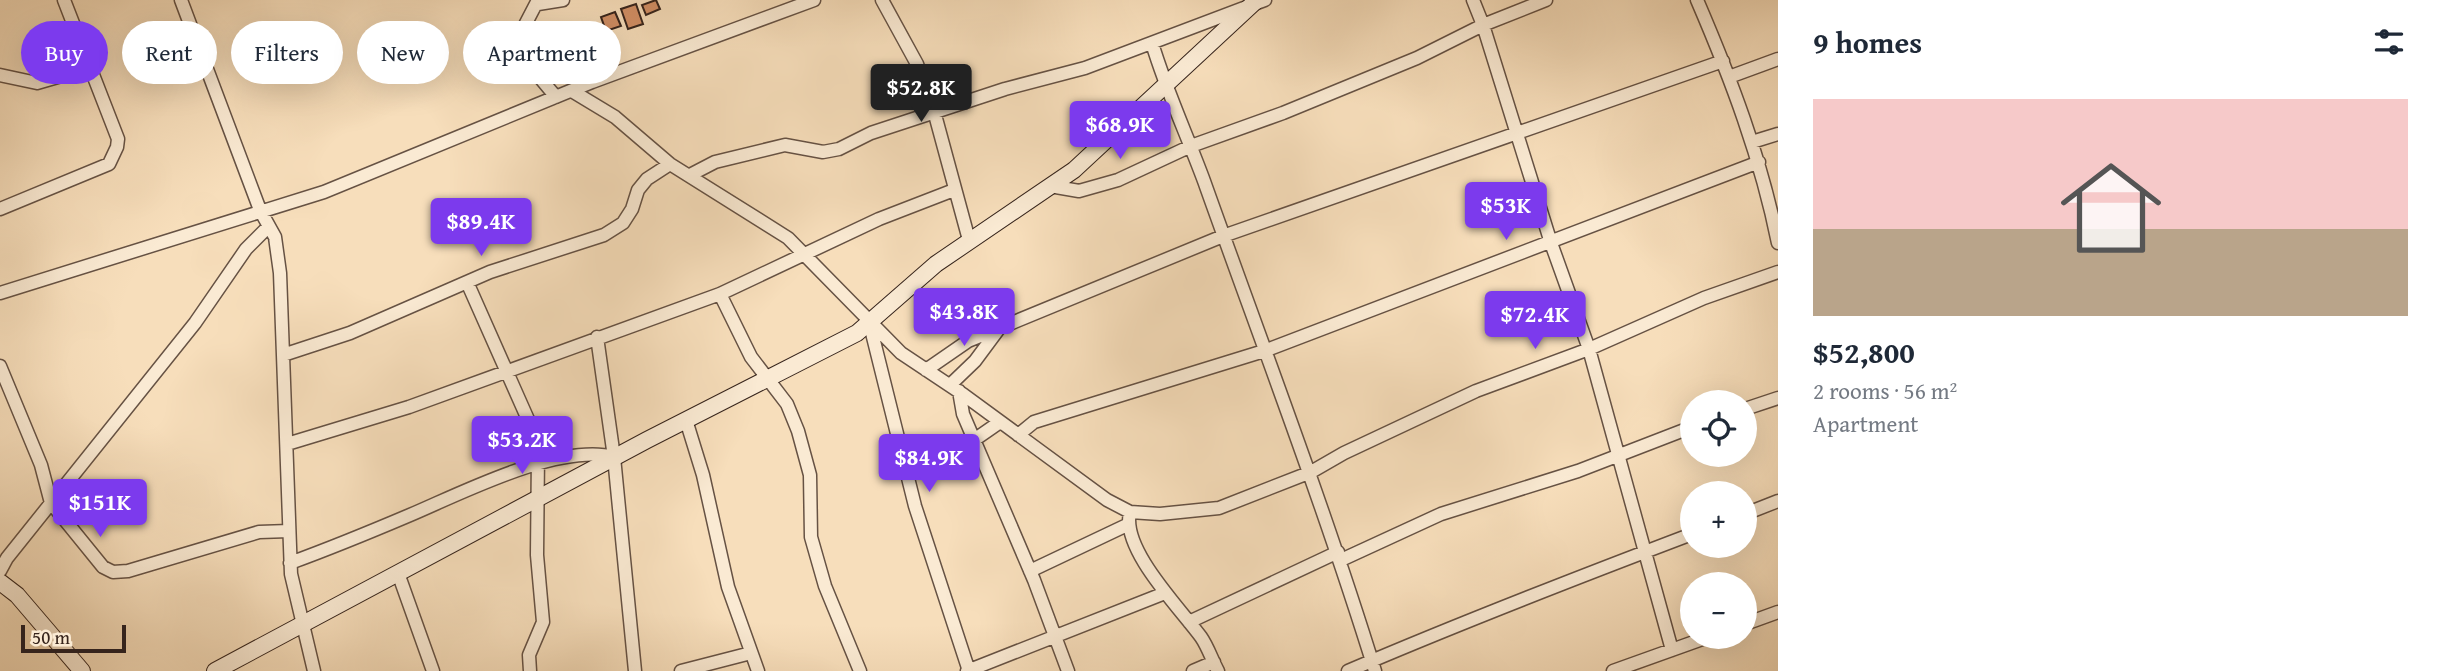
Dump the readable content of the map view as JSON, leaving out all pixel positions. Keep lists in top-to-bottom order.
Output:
{
  "scale_bar": "50 m",
  "page": {
    "heading": "9 homes",
    "chip": [
      "Buy",
      "Rent",
      "Filters",
      "New",
      "Apartment"
    ],
    "price": [
      "$52.8K",
      "$68.9K",
      "$53K",
      "$89.4K",
      "$43.8K",
      "$72.4K",
      "$53.2K",
      "$84.9K",
      "$151K"
    ],
    "list": [
      {
        "name": "$52,800",
        "note": "2 rooms · 56 m² · Apartment"
      }
    ],
    "map_buttons": ["+", "−"],
    "scale": "50 m"
  }
}
